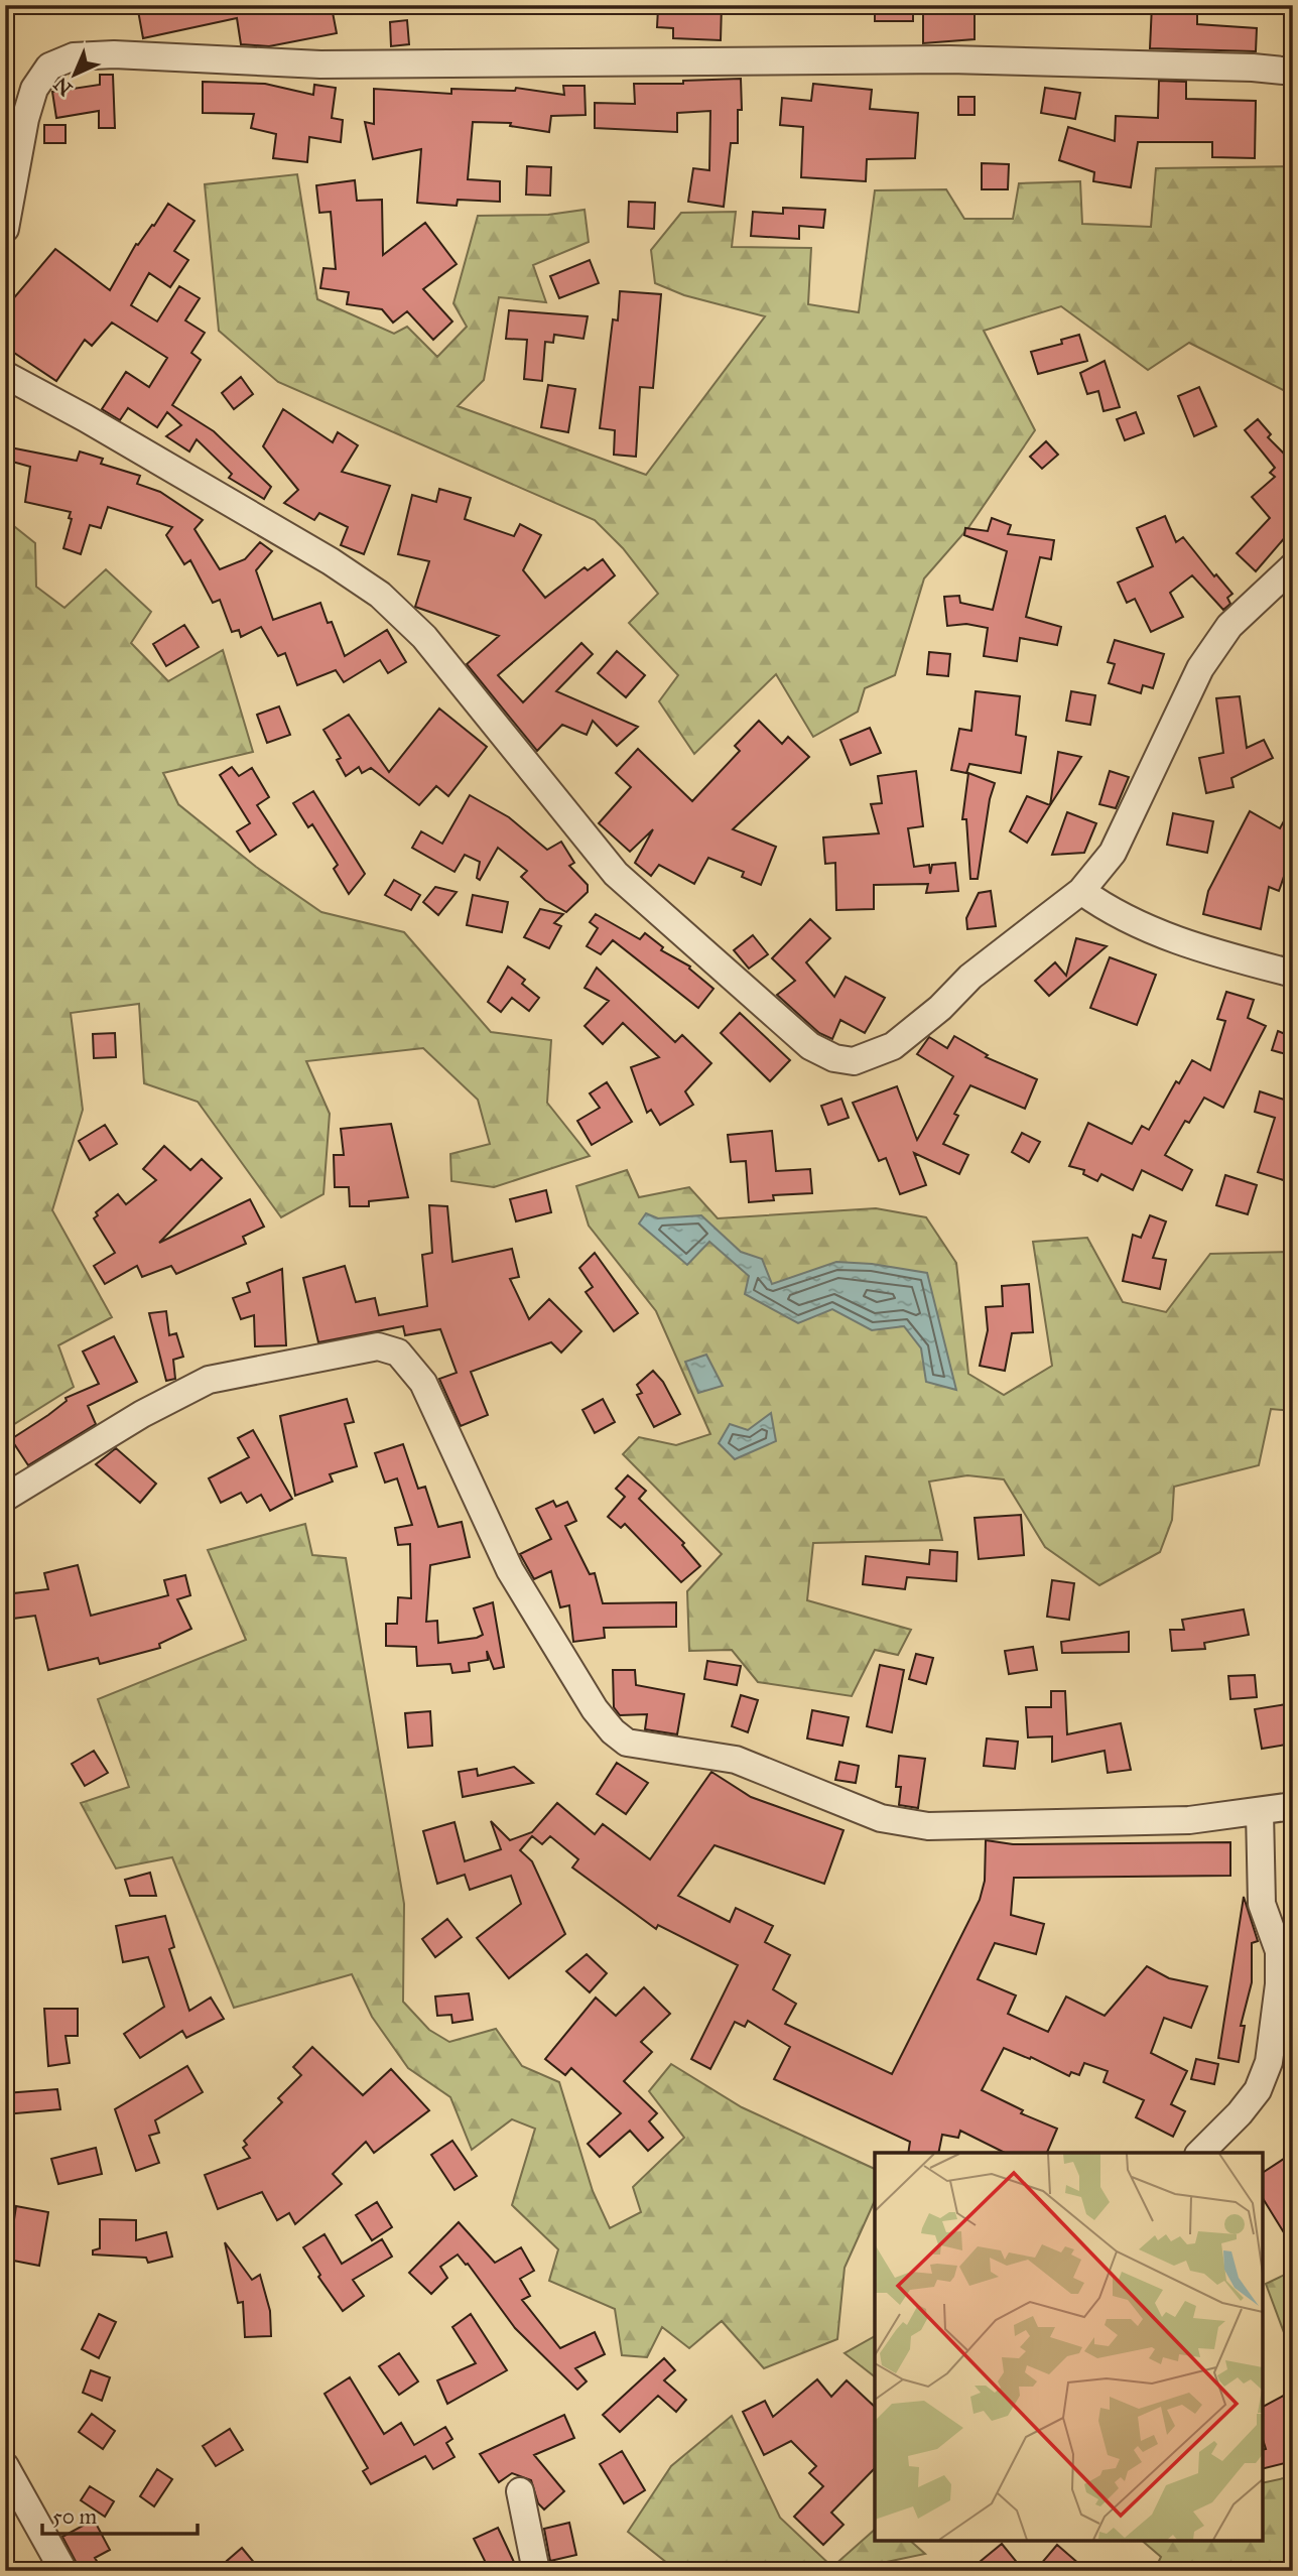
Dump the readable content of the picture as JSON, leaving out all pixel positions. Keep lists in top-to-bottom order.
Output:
{
  "scale_bar": "50 m",
  "north": "bottom left"
}
